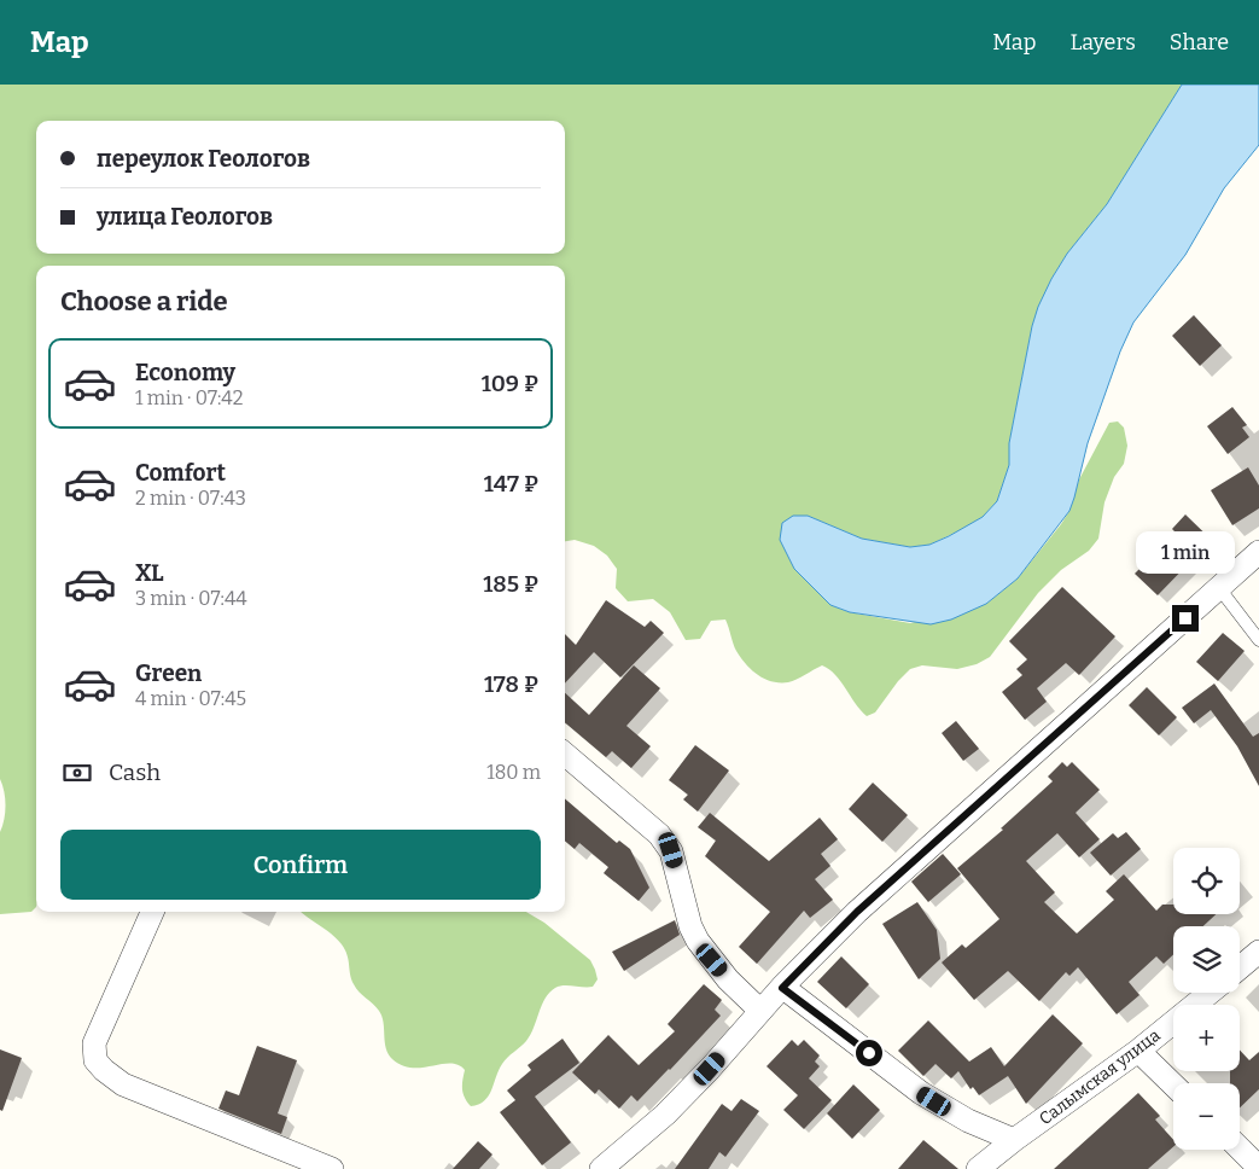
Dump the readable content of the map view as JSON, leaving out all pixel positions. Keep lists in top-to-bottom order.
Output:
{
  "streets": {
    "street": ["Салымская улица"]
  },
  "page": {
    "header": "Map",
    "nav": ["Map", "Layers", "Share"],
    "banner": ["переулок Геологов", "улица Геологов"],
    "heading": "Choose a ride",
    "list": [
      {
        "name": "Economy",
        "note": "1 min · 07:42",
        "value": "109 ₽"
      },
      {
        "name": "Comfort",
        "note": "2 min · 07:43",
        "value": "147 ₽"
      },
      {
        "name": "XL",
        "note": "3 min · 07:44",
        "value": "185 ₽"
      },
      {
        "name": "Green",
        "note": "4 min · 07:45",
        "value": "178 ₽"
      }
    ],
    "bubble": "1 min",
    "pay": ["Cash", "180 m"],
    "buttons": "Confirm",
    "map_buttons": ["+", "−"]
  }
}
